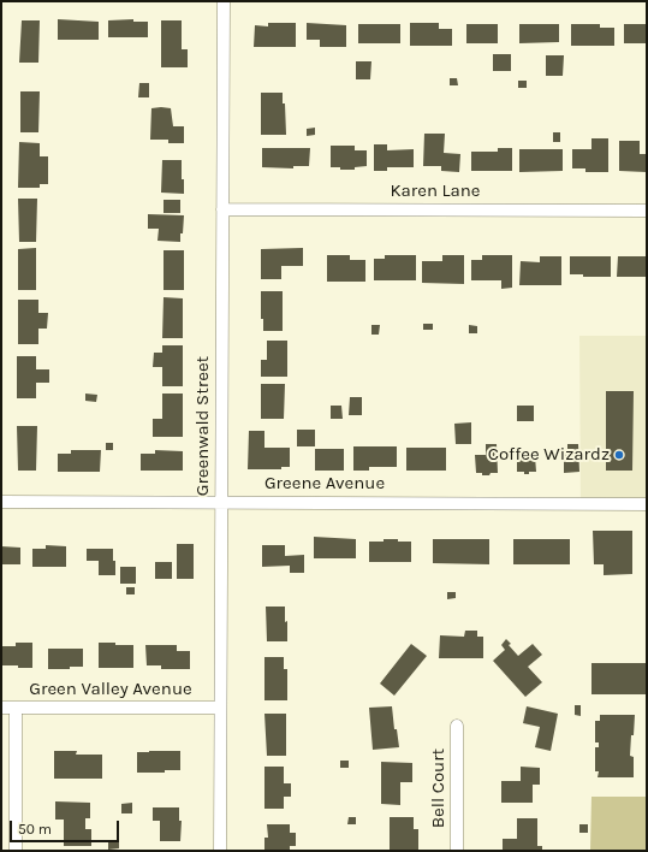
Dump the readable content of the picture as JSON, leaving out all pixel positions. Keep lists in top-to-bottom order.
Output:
{
  "streets": {
    "street": [
      "Karen Lane",
      "Greenwald Street",
      "Greene Avenue",
      "Green Valley Avenue",
      "Bell Court"
    ]
  },
  "crossings": [
    ["Karen Lane", "Greenwald Street"],
    ["Greenwald Street", "Greene Avenue"],
    ["Greenwald Street", "Green Valley Avenue"]
  ],
  "places": ["Coffee Wizardz"],
  "scale_bar": "50 m"
}
